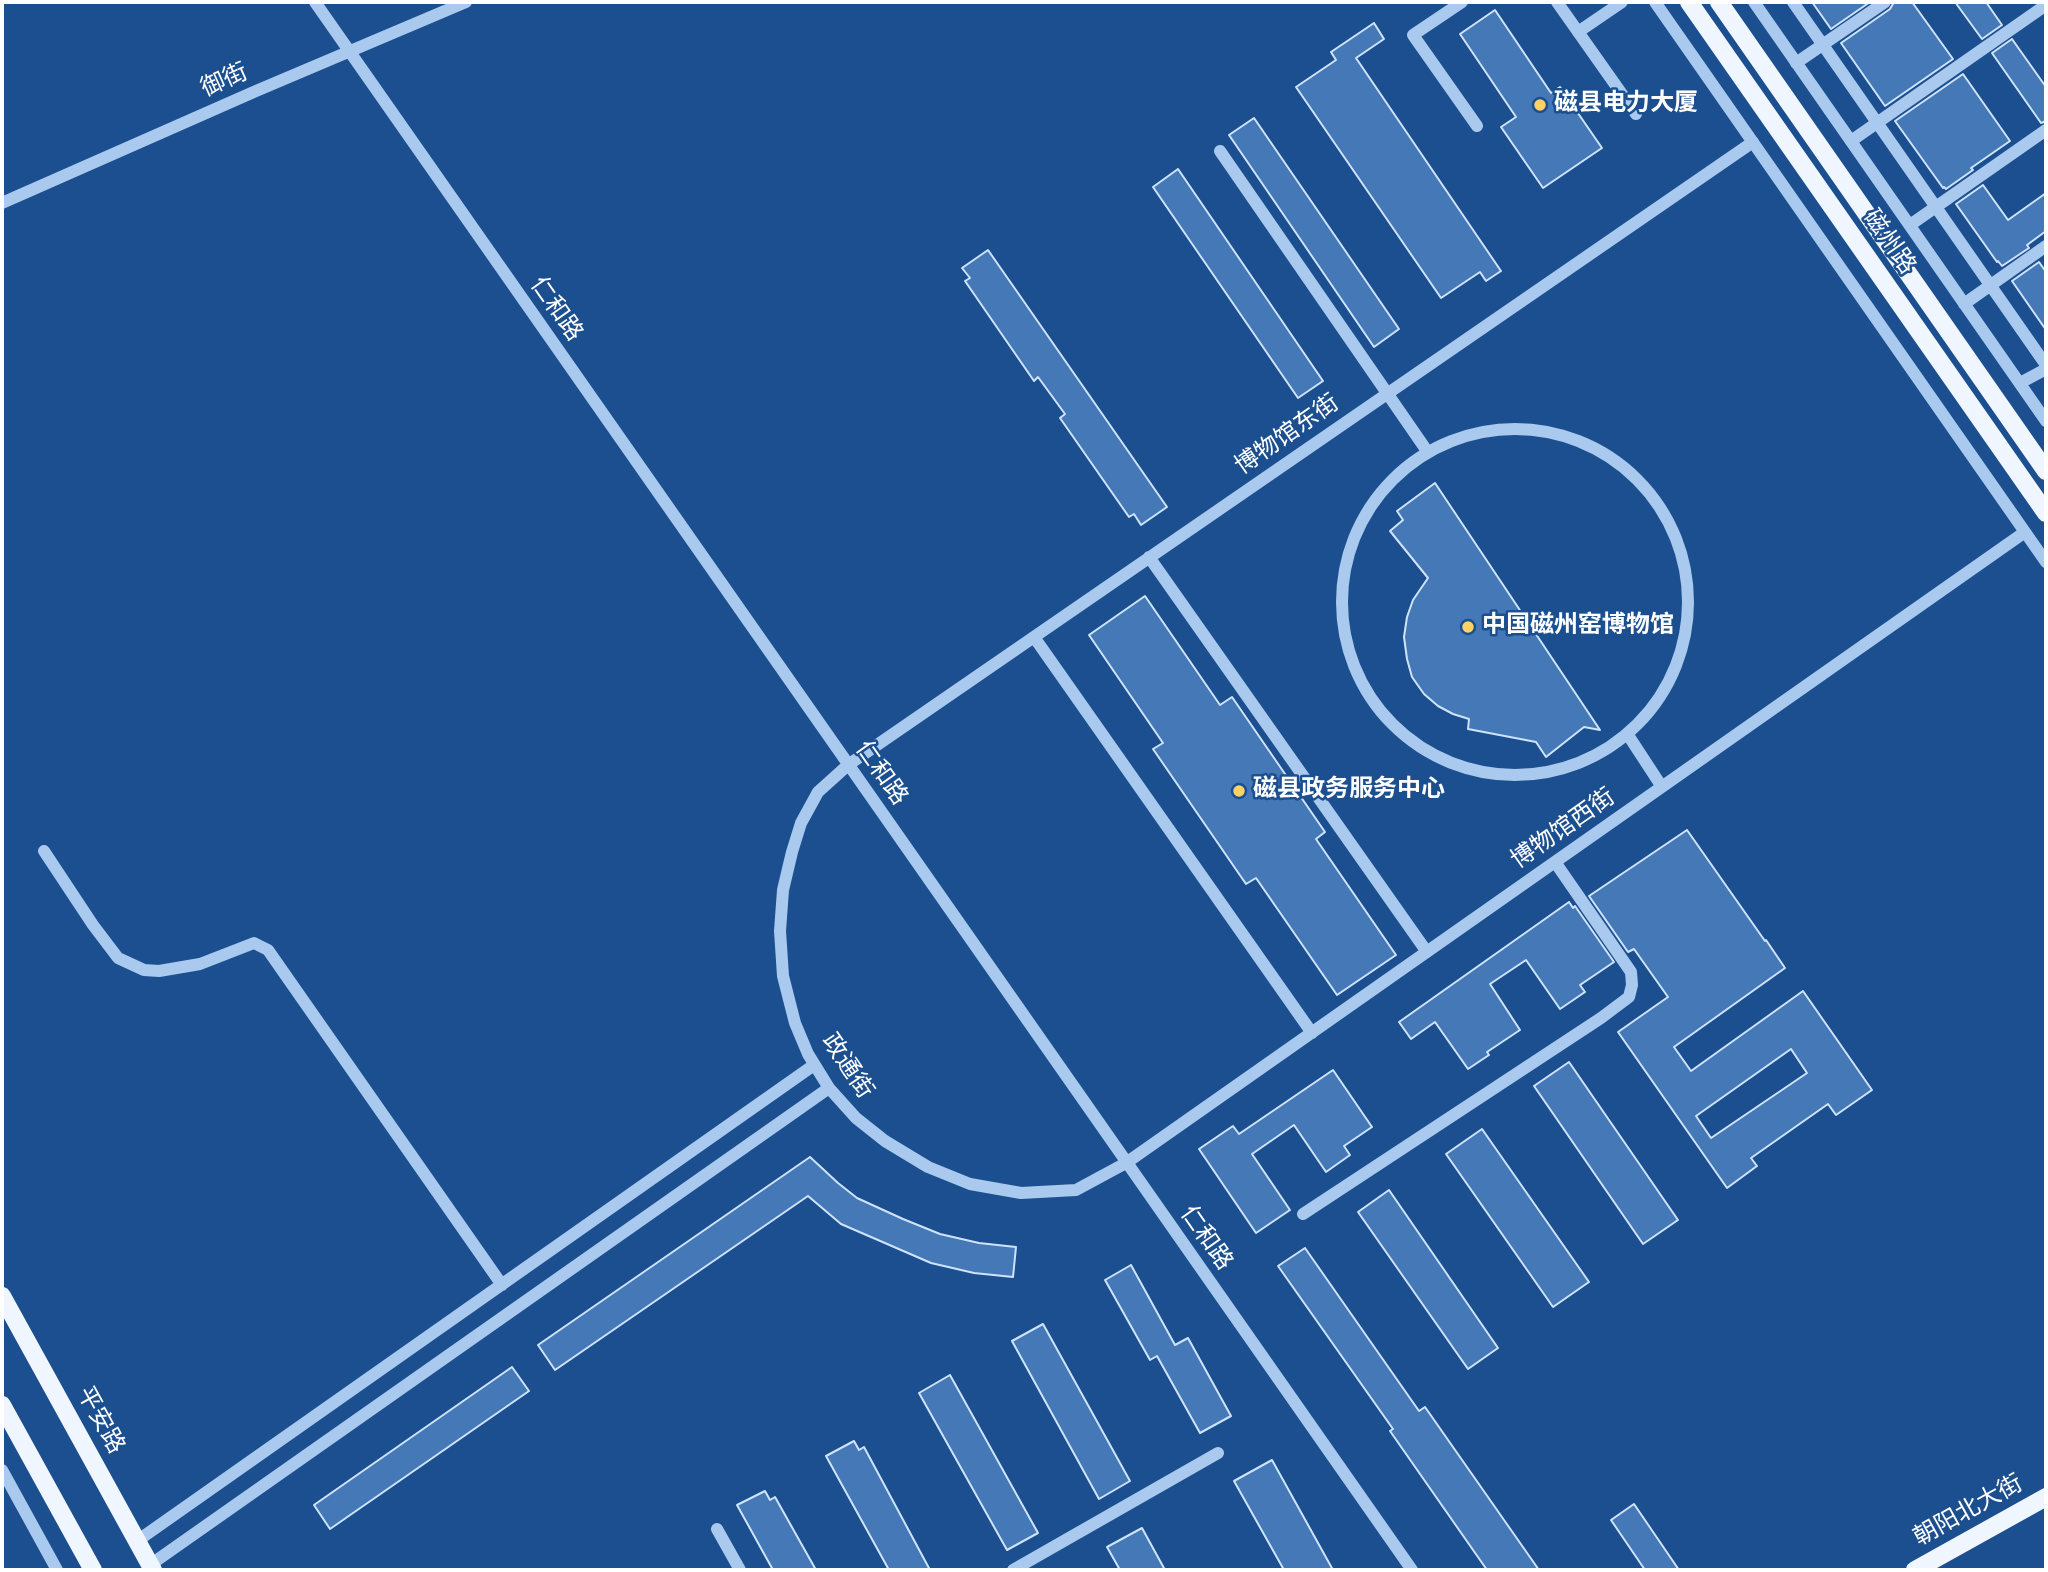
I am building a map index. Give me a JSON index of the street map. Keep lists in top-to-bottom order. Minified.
{"streets":{"main road":["磁州路","平安路","朝阳北大街"],"street":["御街","仁和路","博物馆东街","博物馆西街","政通街"]},"crossings":[["御街","仁和路"],["仁和路","博物馆东街"],["仁和路","博物馆西街"],["仁和路","政通街"],["博物馆东街","政通街"],["博物馆西街","政通街"]],"places":["磁县电力大厦","中国磁州窑博物馆","磁县政务服务中心"]}
